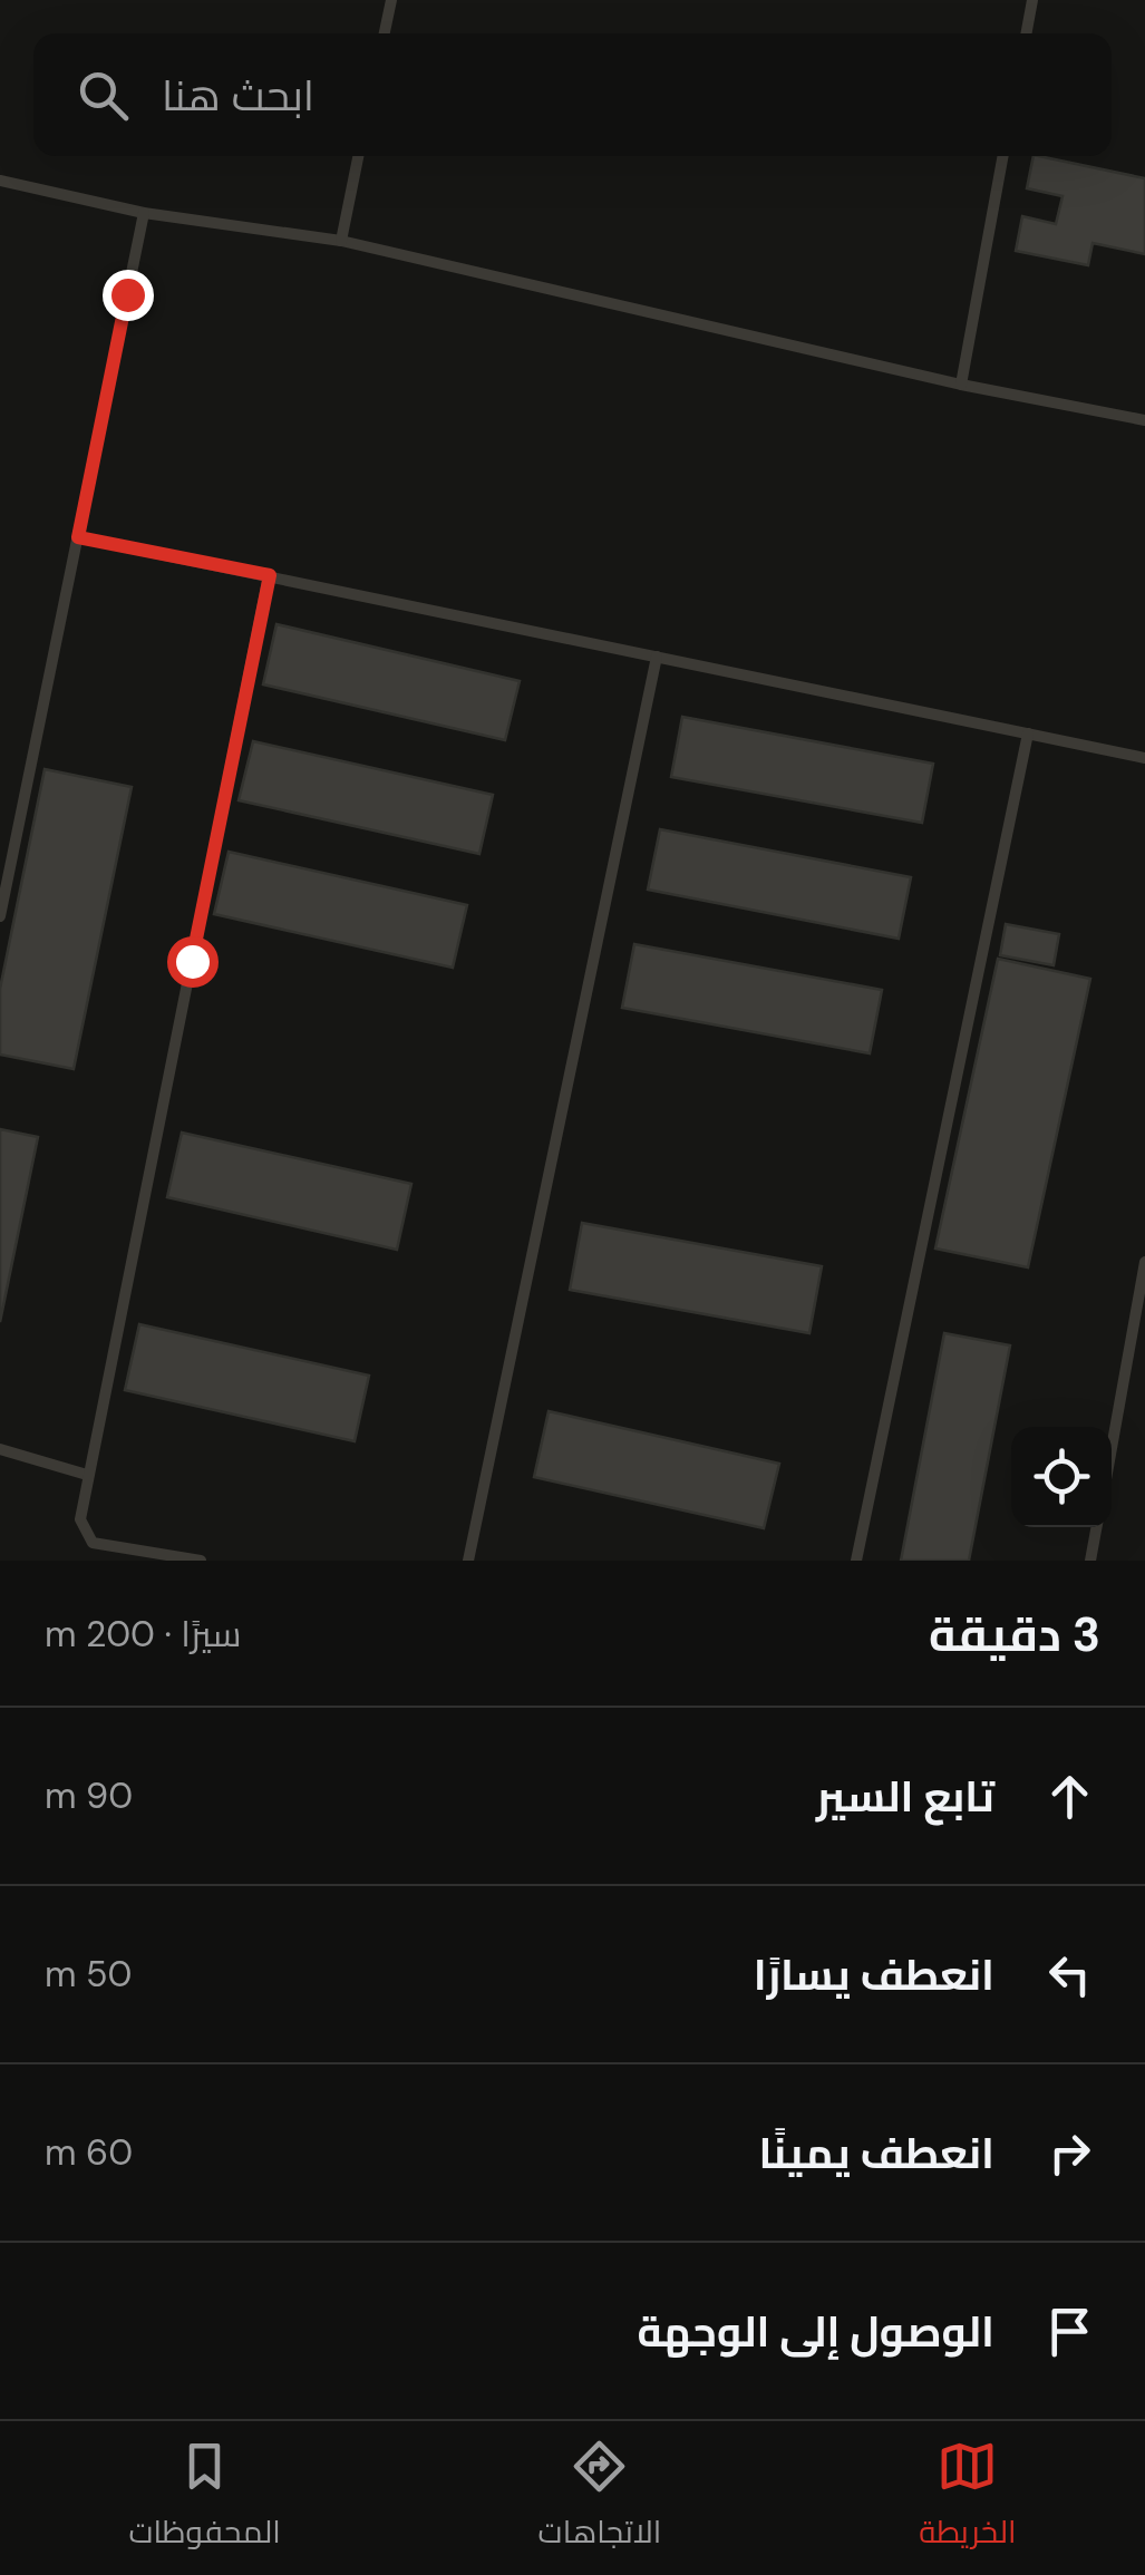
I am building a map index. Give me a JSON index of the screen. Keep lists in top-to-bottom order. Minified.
{"page":{"search":"ابحث هنا","heading":["3 دقيقة","سيرًا · 200 m"],"list":[["تابع السير","90 m"],["انعطف يسارًا","50 m"],["انعطف يمينًا","60 m"],"الوصول إلى الوجهة"],"nav":["الخريطة","الاتجاهات","المحفوظات"]}}
